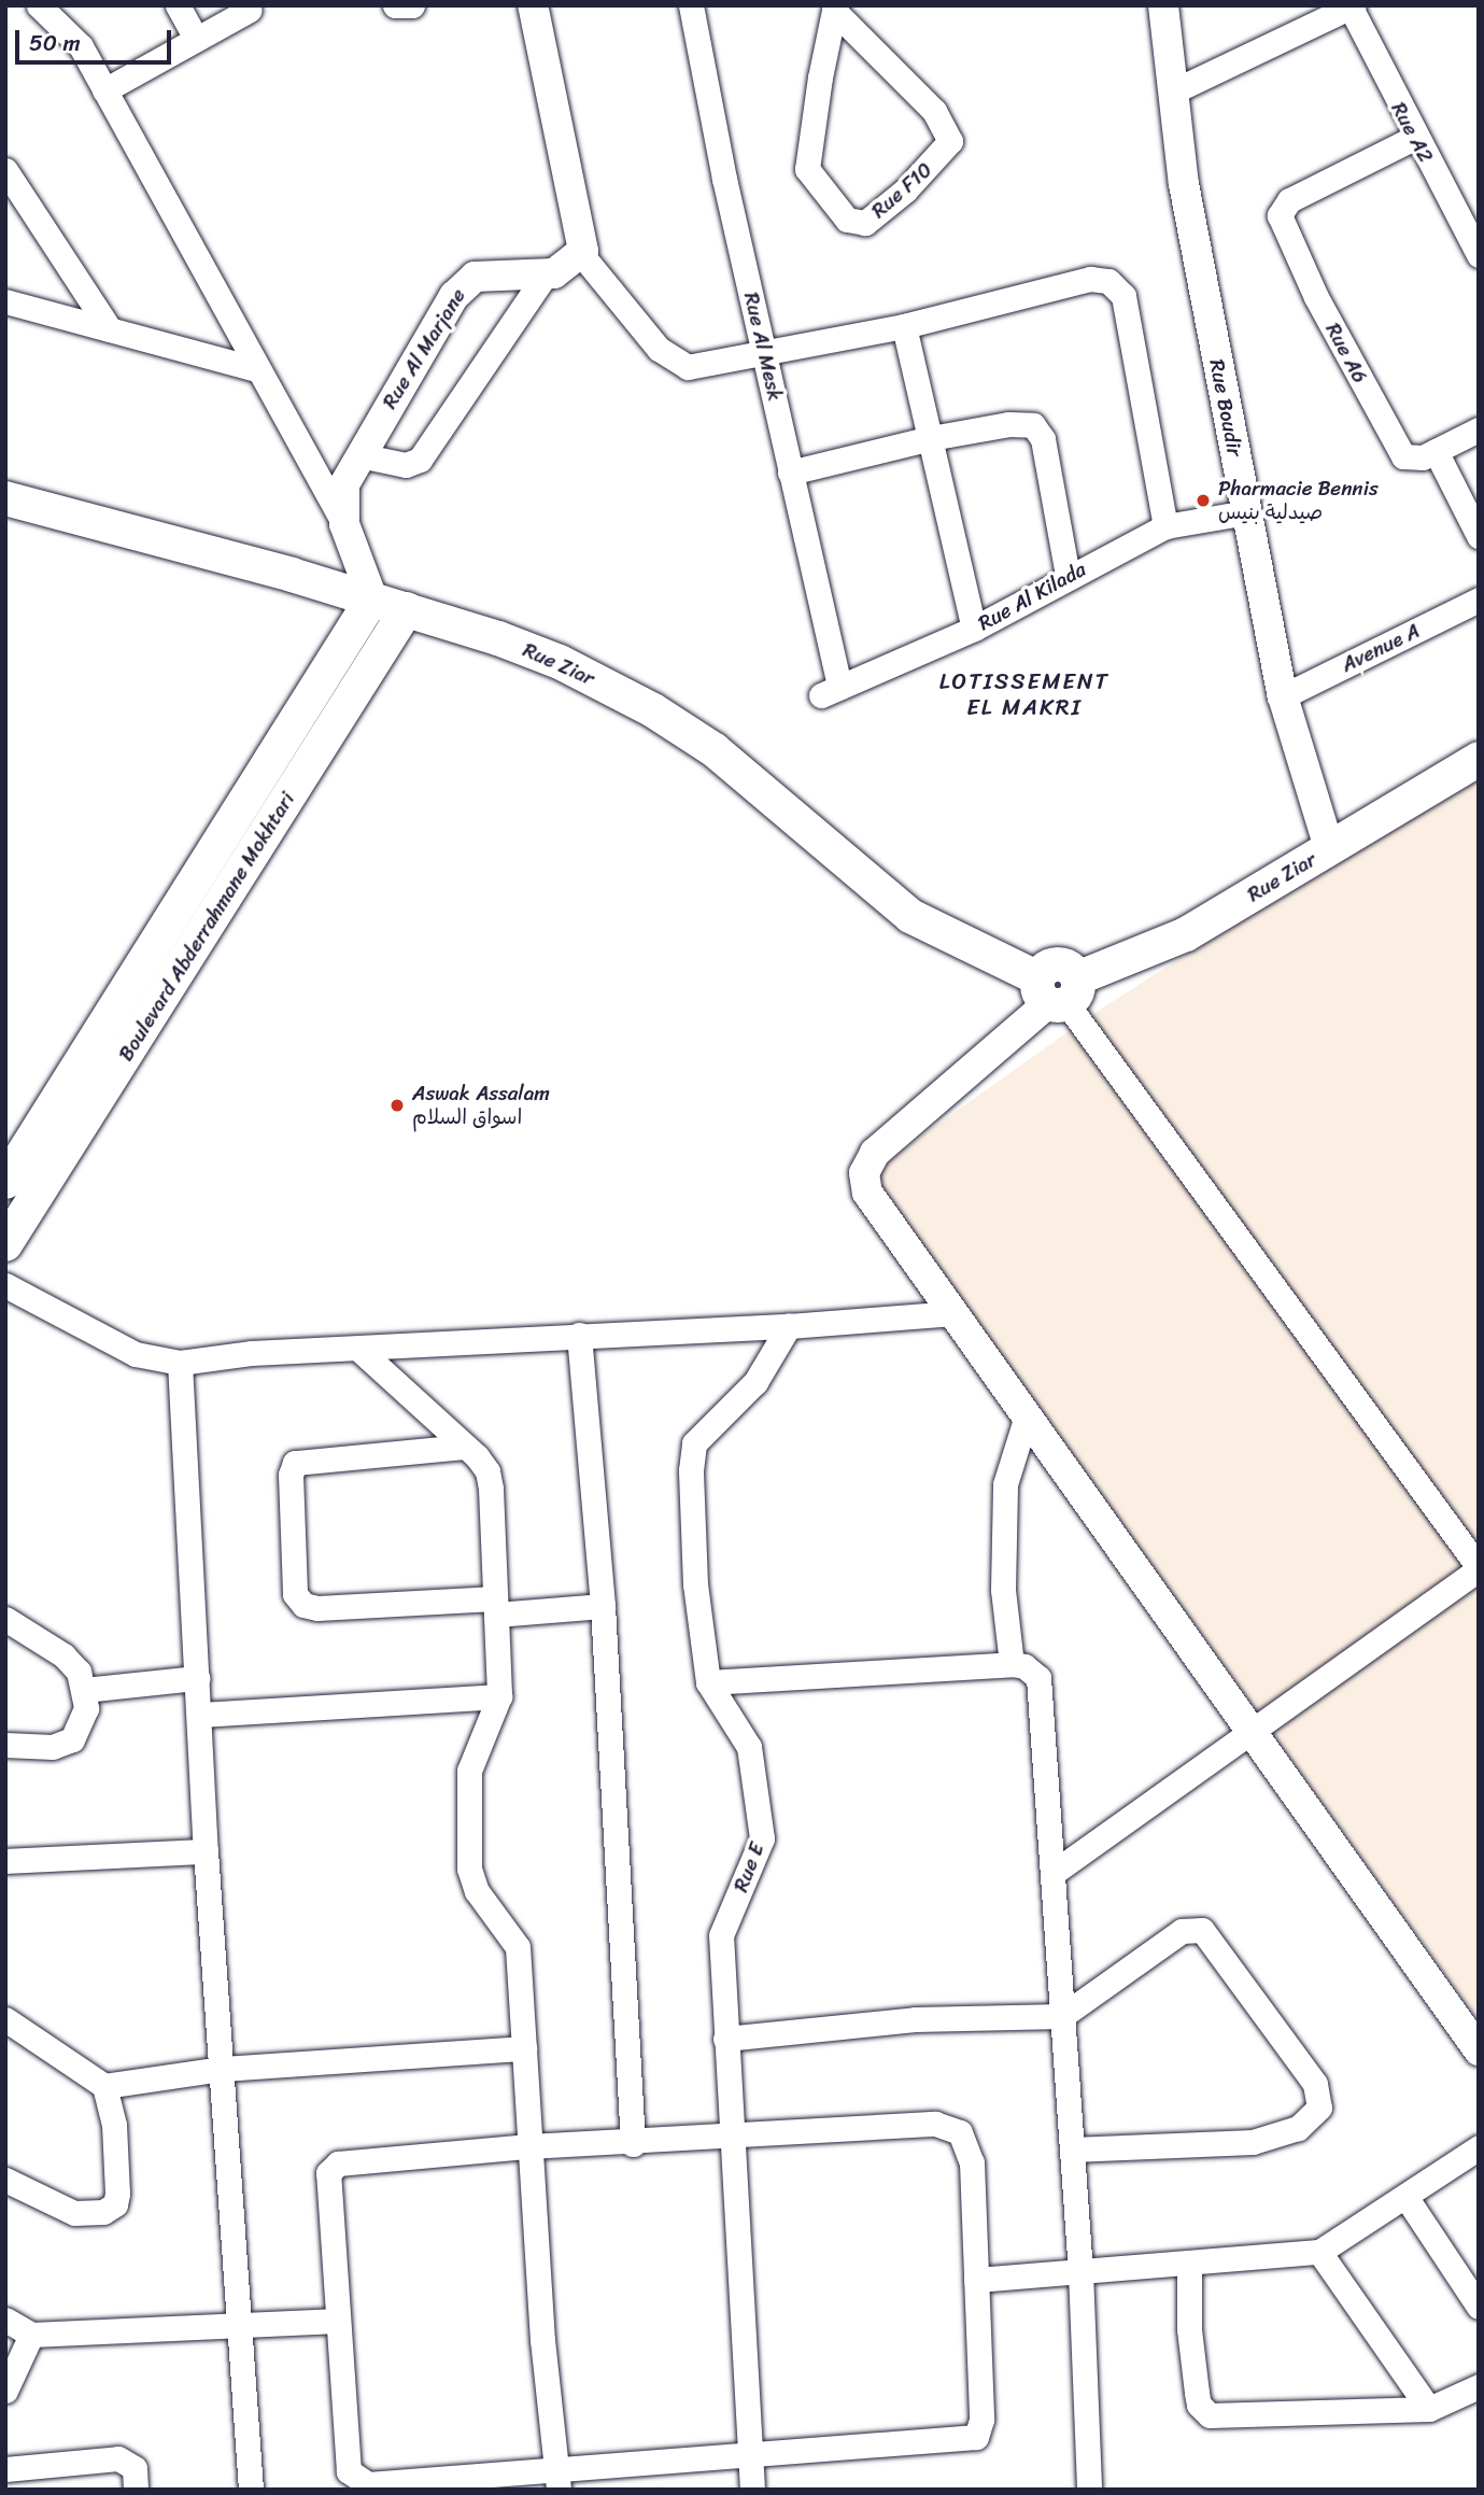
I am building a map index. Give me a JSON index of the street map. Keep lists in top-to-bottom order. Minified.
{"streets":{"main road":["Rue Ziar","Boulevard Abderrahmane Mokhtari"],"street":["Rue A2","Rue F10","Rue Al Mesk","Rue Al Marjane","Rue A6","Rue Boudir","Rue Al Kilada","Avenue A","Rue E"]},"crossings":[["Rue A2","Rue A6"],["Rue Al Mesk","Rue Al Kilada"],["Rue Al Marjane","Rue Ziar"],["Rue Al Marjane","Boulevard Abderrahmane Mokhtari"],["Rue Boudir","Rue Al Kilada"],["Rue Boudir","Avenue A"],["Rue Boudir","Rue Ziar"],["Rue Ziar","Boulevard Abderrahmane Mokhtari"]],"districts":["LOTISSEMENT EL MAKRI"],"places":["Pharmacie Bennis صيدلية بنيس","Aswak Assalam اسواق السلام"],"scale_bar":"50 m"}
